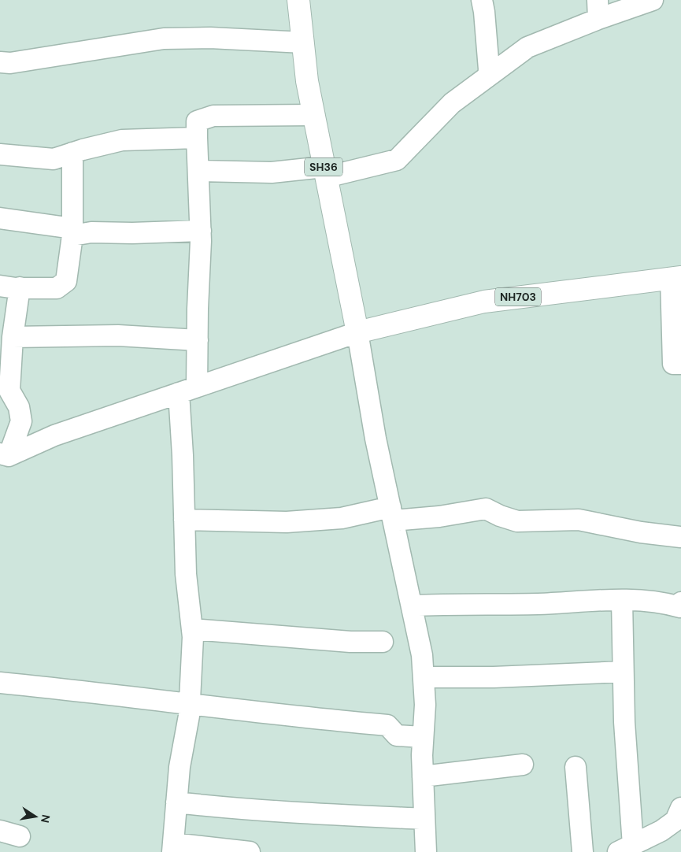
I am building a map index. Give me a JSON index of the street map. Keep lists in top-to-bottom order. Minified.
{"streets":{"highway":["SH36","NH703"]},"crossings":[["SH36","NH703"]],"north":"right"}
